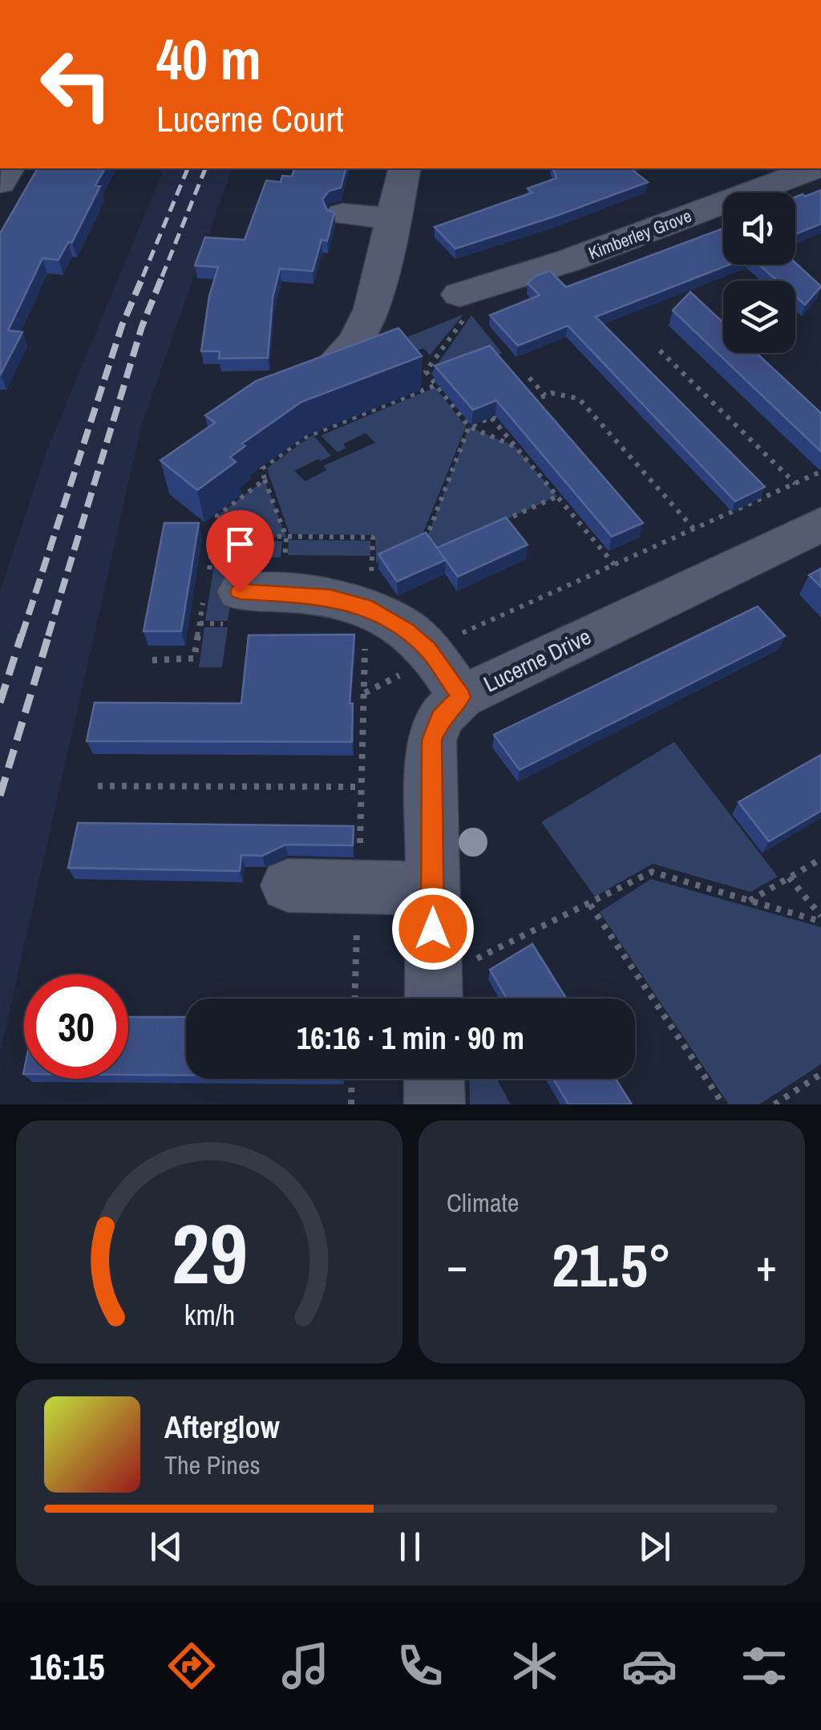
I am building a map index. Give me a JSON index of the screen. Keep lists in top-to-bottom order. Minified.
{"streets":{"street":["Kimberley Grove","Lucerne Drive"]},"page":{"turn":["40 m","Lucerne Court"],"limit":"30","trip":"16:16 · 1 min · 90 m","tile":"Climate","heat":["−","21.5°","+"],"song":["Afterglow","The Pines"],"tabs":"16:15","gauge":["29","km/h"]}}
